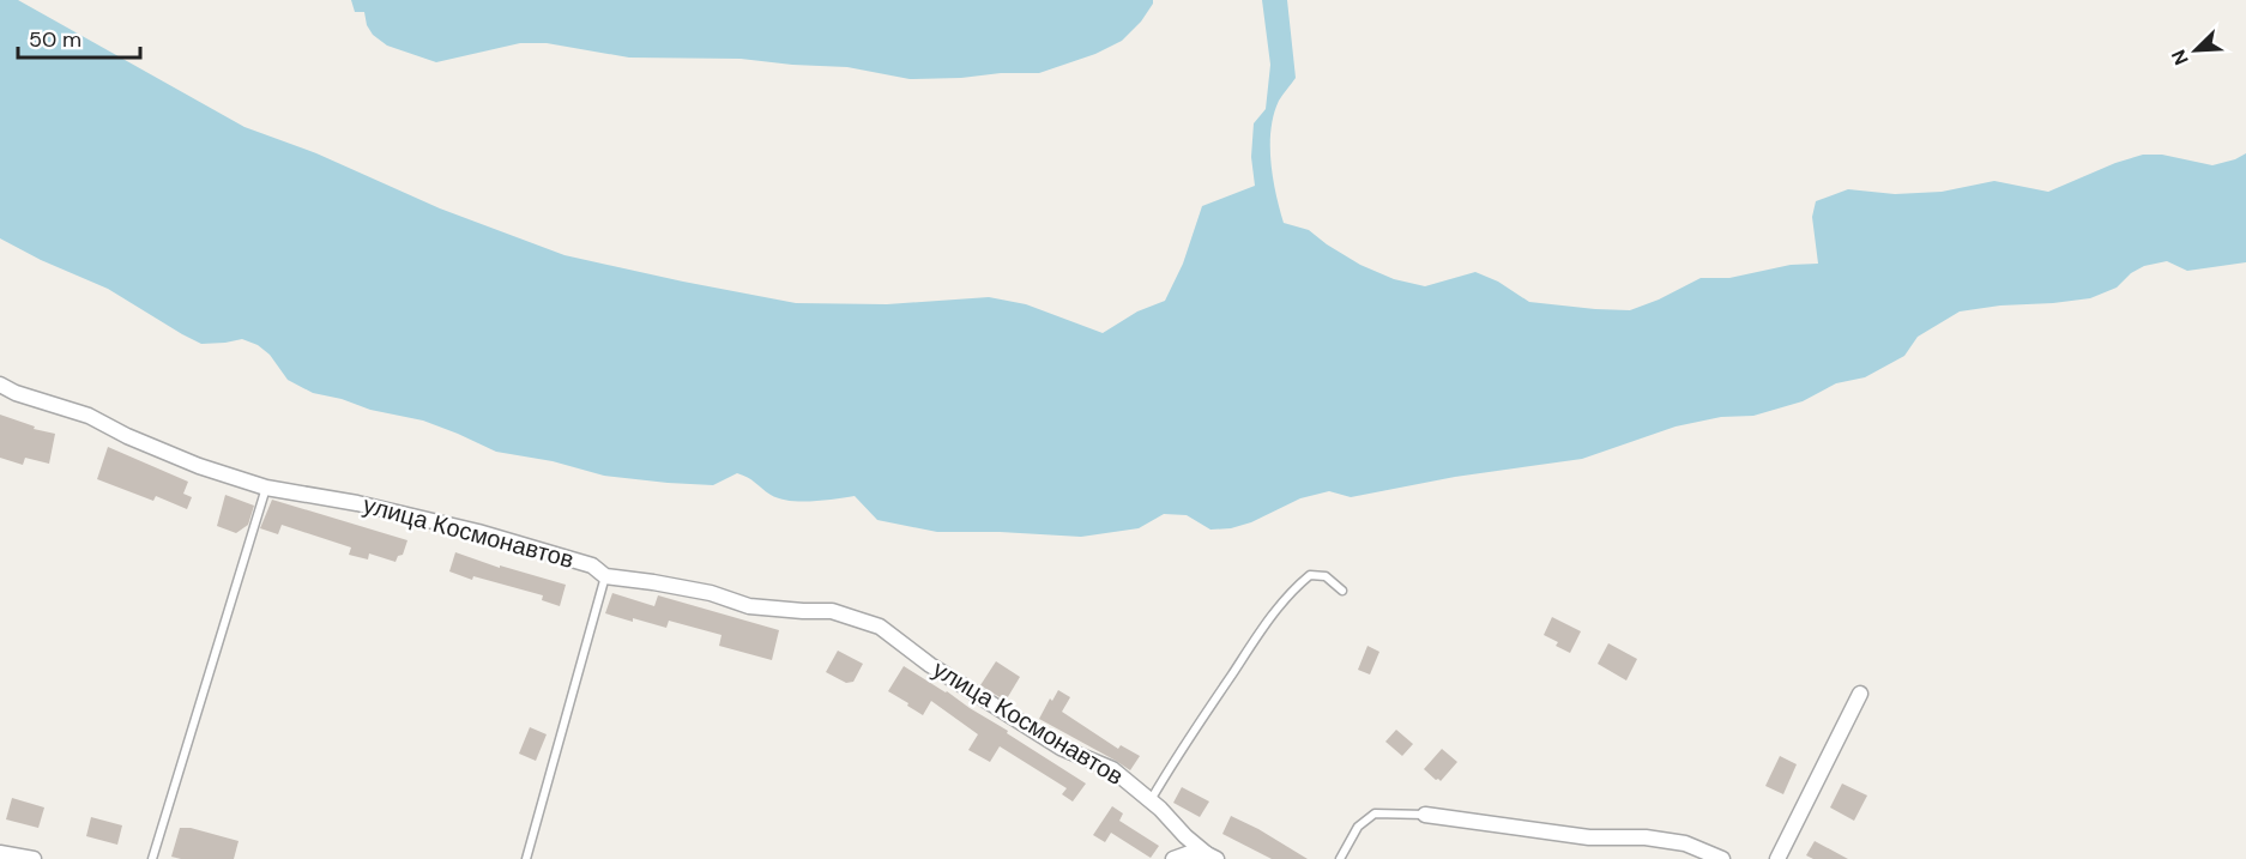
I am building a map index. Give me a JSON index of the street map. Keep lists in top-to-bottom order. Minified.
{"streets":{"street":["улица Космонавтов"]},"scale_bar":"50 m","north":"bottom left"}
